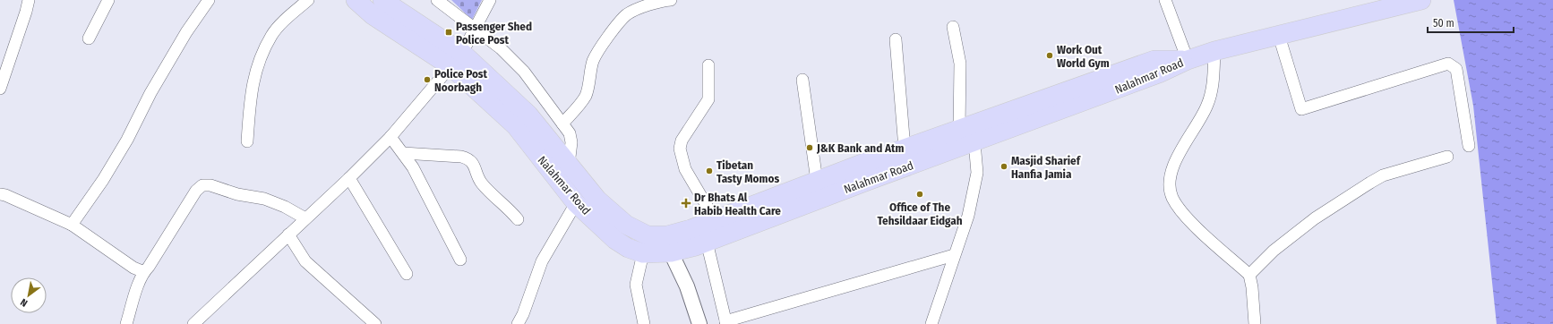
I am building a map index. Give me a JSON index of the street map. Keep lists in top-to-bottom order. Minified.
{"streets":{"main road":["Nalahmar Road"]},"places":{"transit":["Passenger Shed Police Post"],"other":["Work Out World Gym","Police Post Noorbagh","J&K Bank and Atm","Masjid Sharief Hanfia Jamia","Tibetan Tasty Momos","Office of The Tehsildaar Eidgah"],"health":["Dr Bhats Al Habib Health Care"]},"scale_bar":"50 m","north":"bottom left"}
